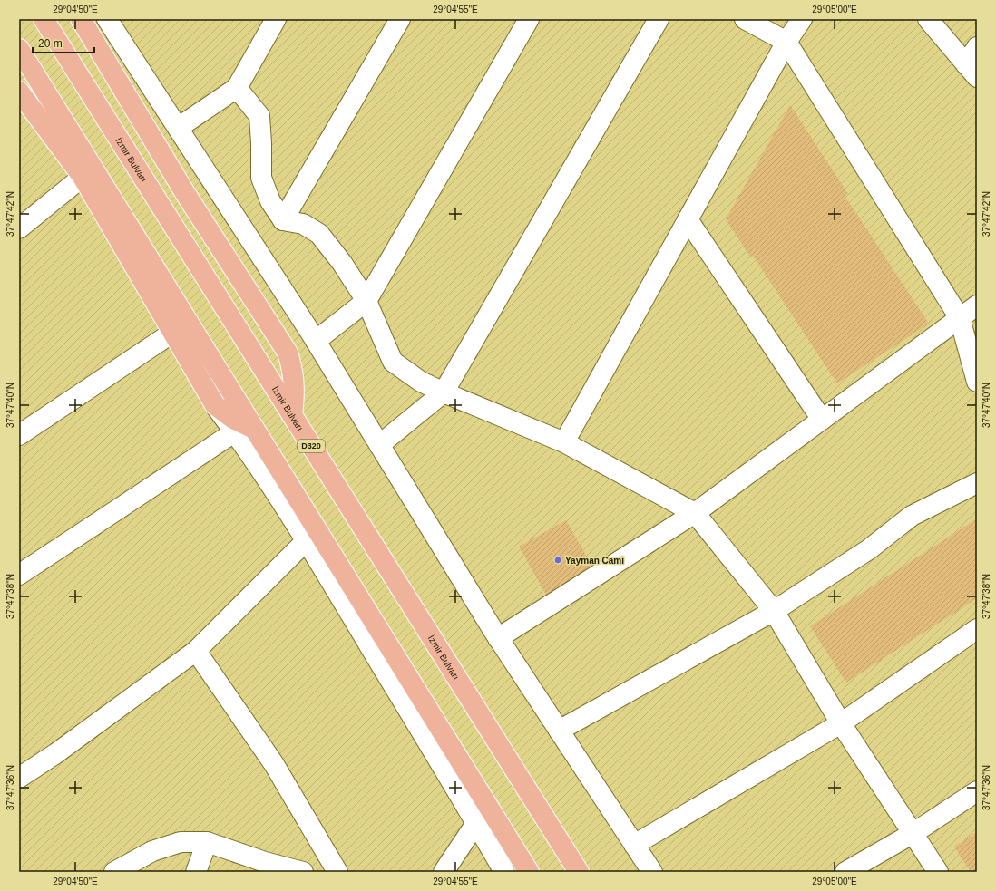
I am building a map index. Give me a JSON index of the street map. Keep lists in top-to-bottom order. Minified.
{"streets":{"main road":["İzmir Bulvarı","D320"]},"places":["Yayman Cami"],"scale_bar":"20 m","coordinates":["29°04'50\"E","29°04'55\"E","29°05'00\"E","37°47'42\"N","37°47'40\"N","37°47'38\"N","37°47'36\"N"]}
